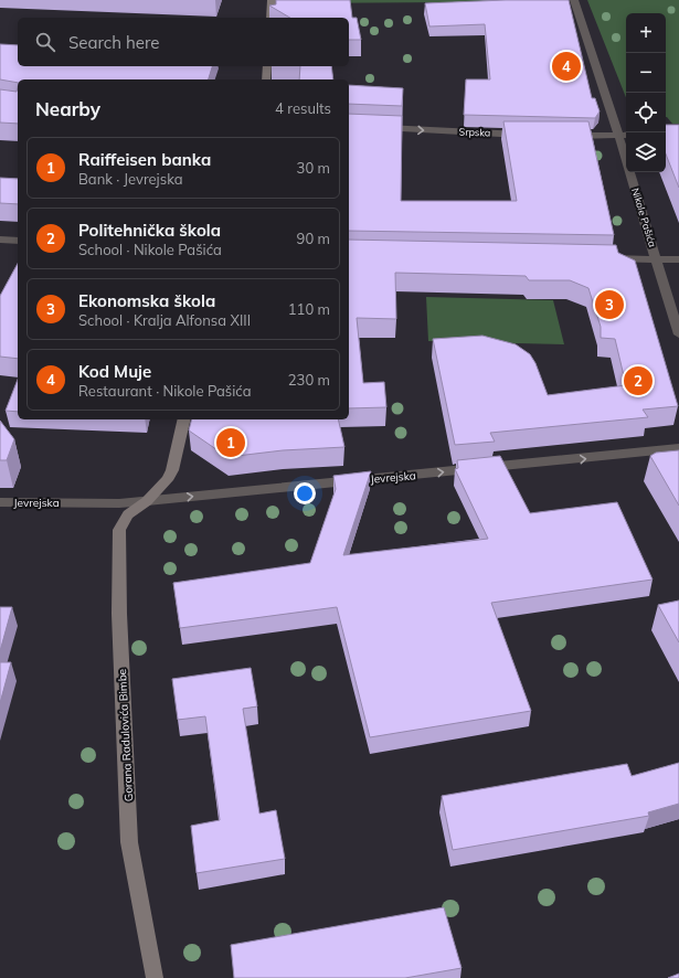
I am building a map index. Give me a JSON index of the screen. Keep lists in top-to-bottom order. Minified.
{"streets":{"street":["Srpska","Nikole Pašića","Jevrejska","Gorana Radulovića Bimbe"]},"crossings":[["Jevrejska","Gorana Radulovića Bimbe"]],"one_way":["Srpska","Jevrejska"],"page":{"map_buttons":["+","−"],"search":"Search here","pins":["4","3","2","1"],"heading":["Nearby","4 results"],"list":[{"mark":"1","name":"Raiffeisen banka","note":"Bank · Jevrejska","value":"30 m"},{"mark":"2","name":"Politehnička škola","note":"School · Nikole Pašića","value":"90 m"},{"mark":"3","name":"Ekonomska škola","note":"School · Kralja Alfonsa XIII","value":"110 m"},{"mark":"4","name":"Kod Muje","note":"Restaurant · Nikole Pašića","value":"230 m"}]}}
